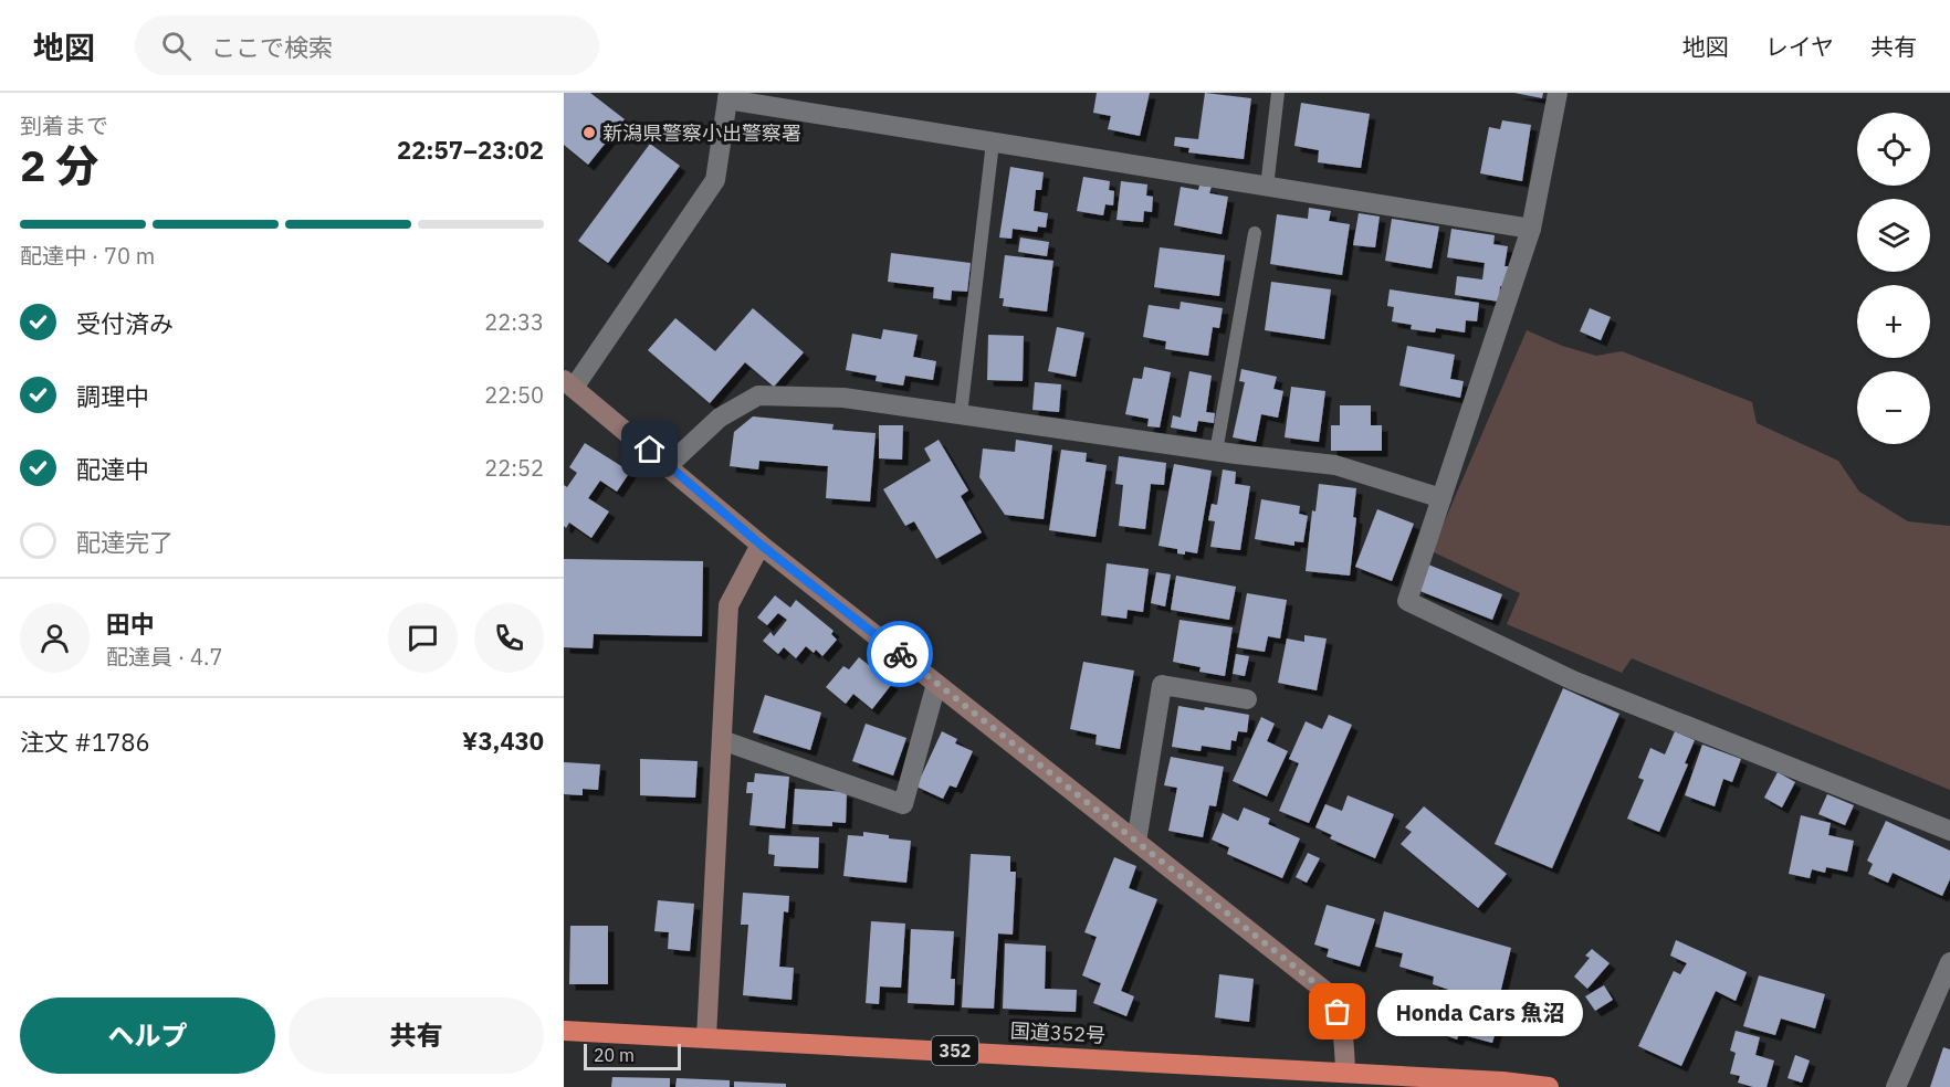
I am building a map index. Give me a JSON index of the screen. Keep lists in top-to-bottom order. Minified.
{"streets":{"highway":["国道352号","352"]},"places":["新潟県警察小出警察署","Honda Cars 魚沼"],"scale_bar":"20 m","page":{"header":"地図","search":"ここで検索","nav":["地図","レイヤ","共有"],"heading":["2 分","到着まで","22:57–23:02"],"panel":["田中","配達員 · 4.7","注文 #1786","¥3,430"],"map_buttons":["+","−"],"bar":"配達中 · 70 m","list":[["受付済み","22:33"],["調理中","22:50"],["配達中","22:52"],"配達完了"],"buttons":["ヘルプ","共有"],"bubble":"Honda Cars 魚沼","scale":"20 m"}}
